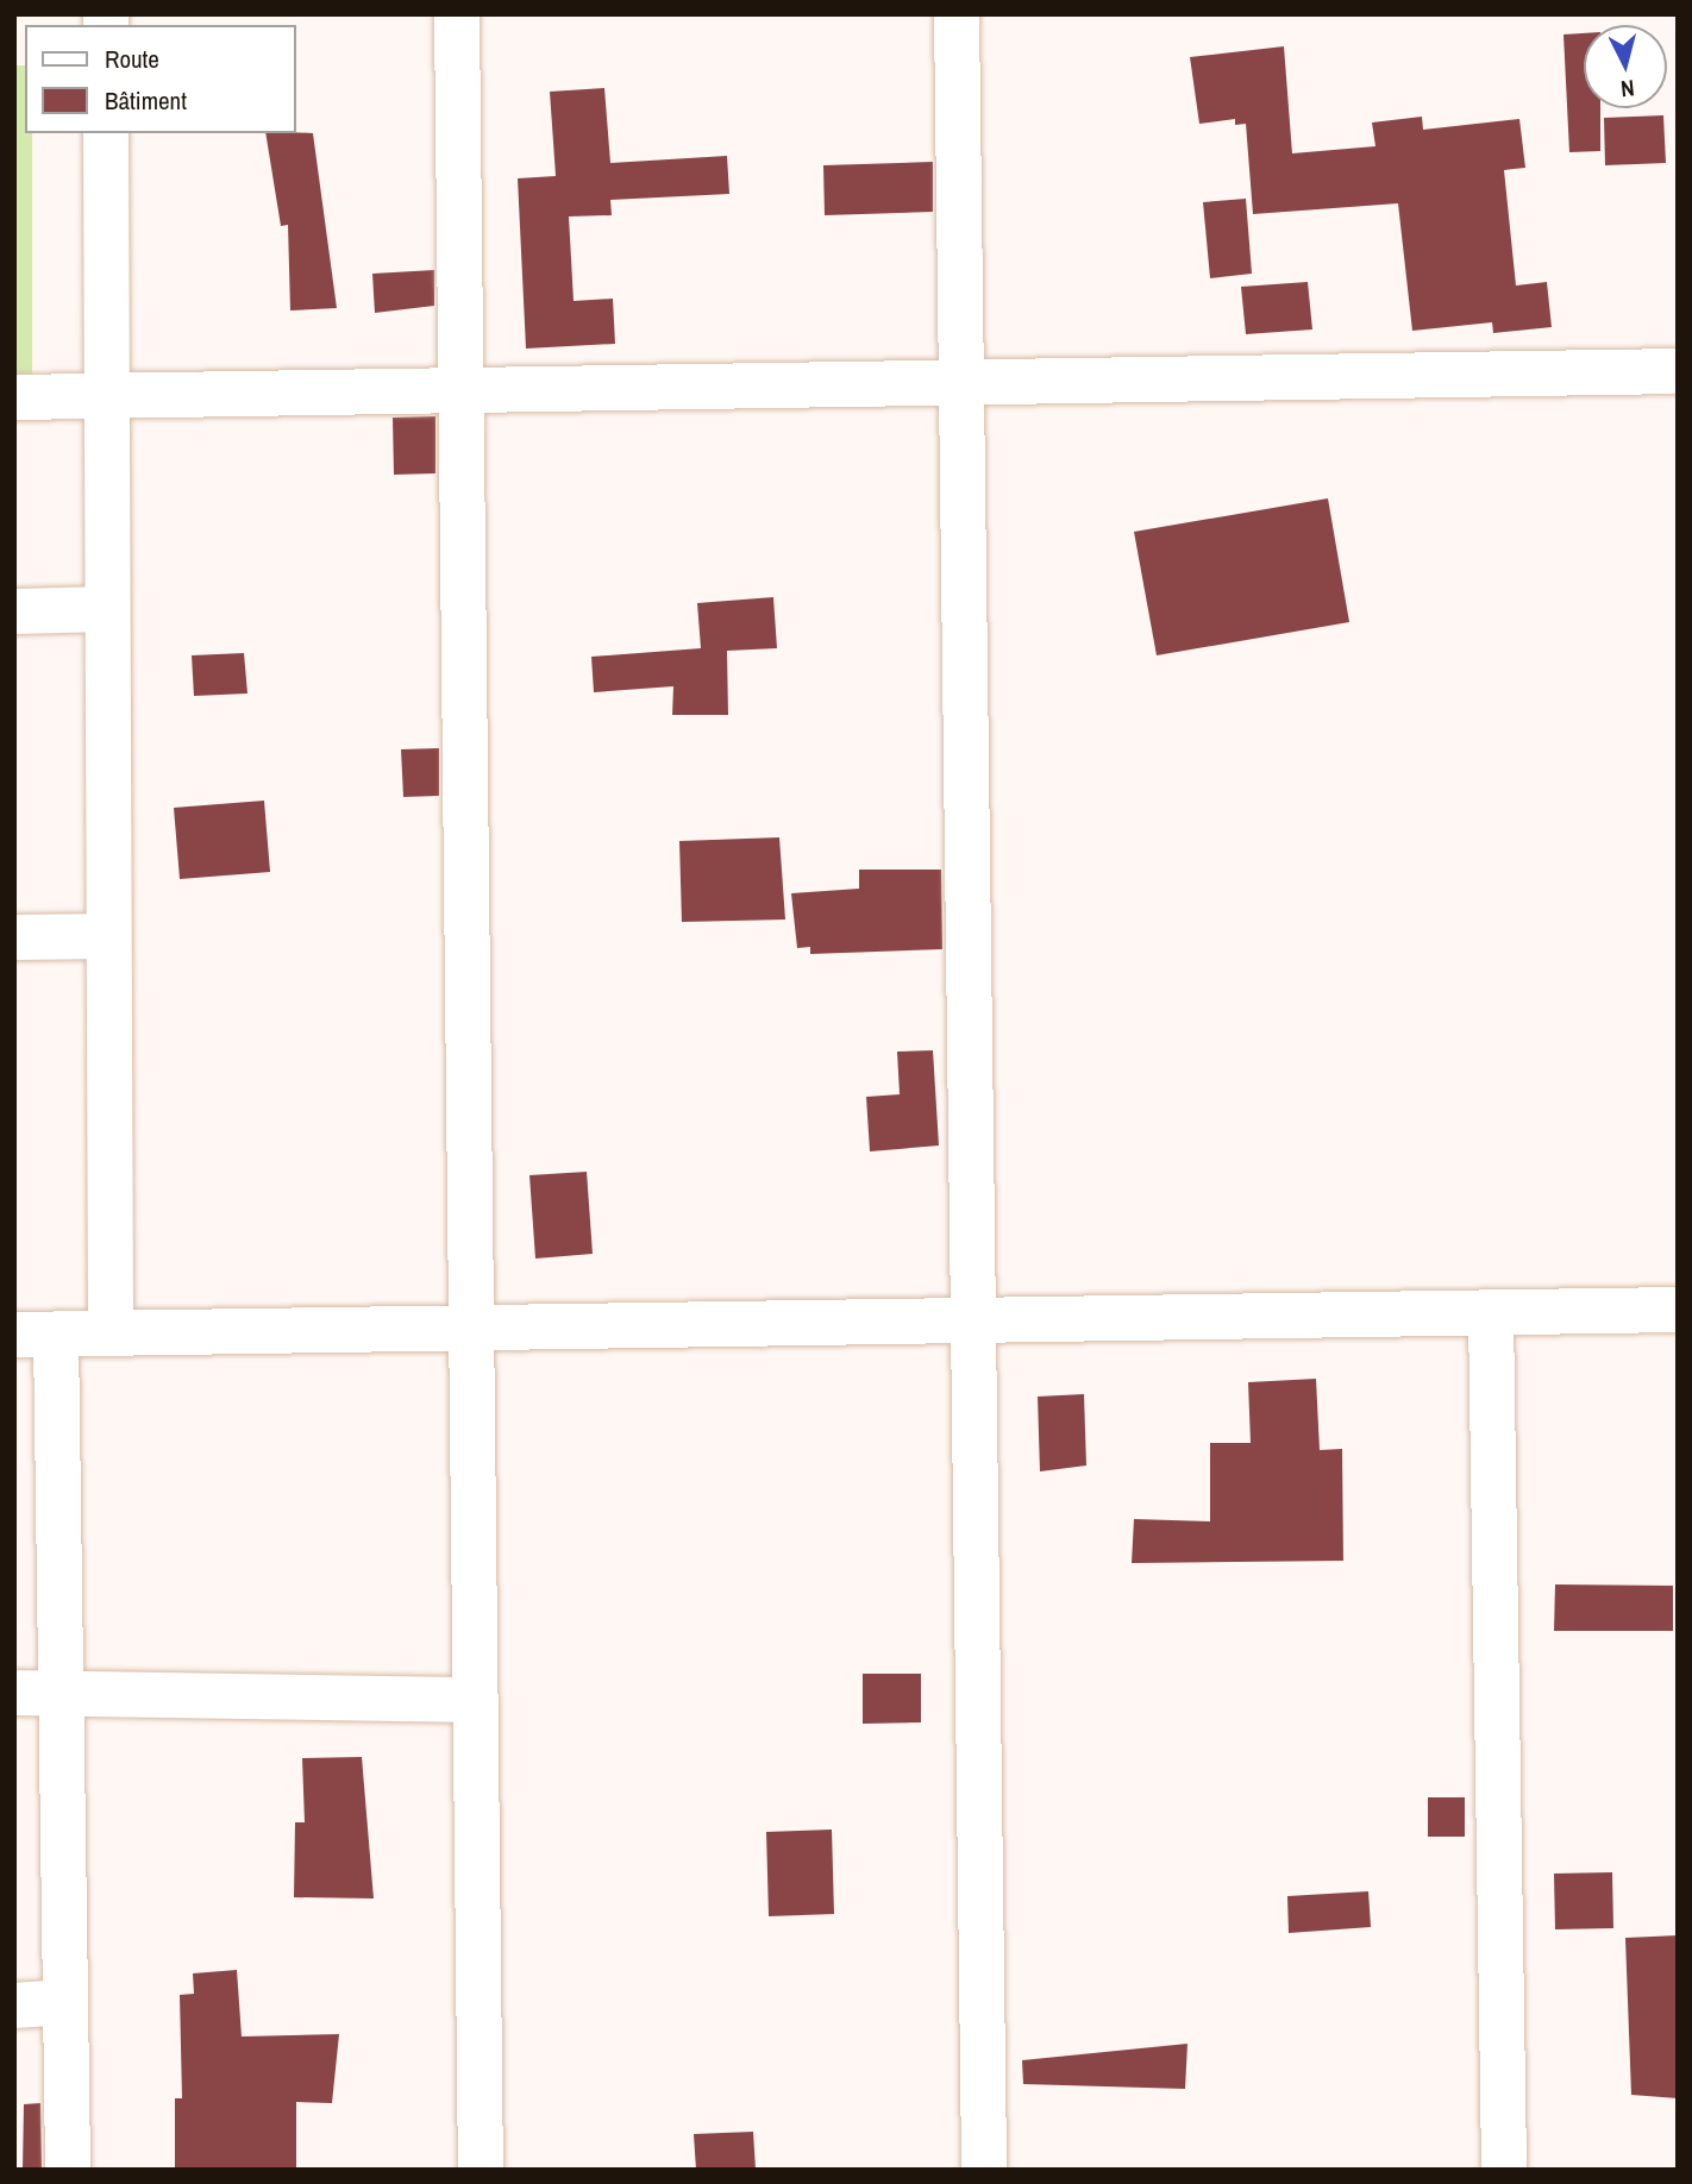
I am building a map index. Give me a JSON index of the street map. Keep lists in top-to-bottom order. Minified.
{"legend":["Route","Bâtiment"],"north":"bottom"}
